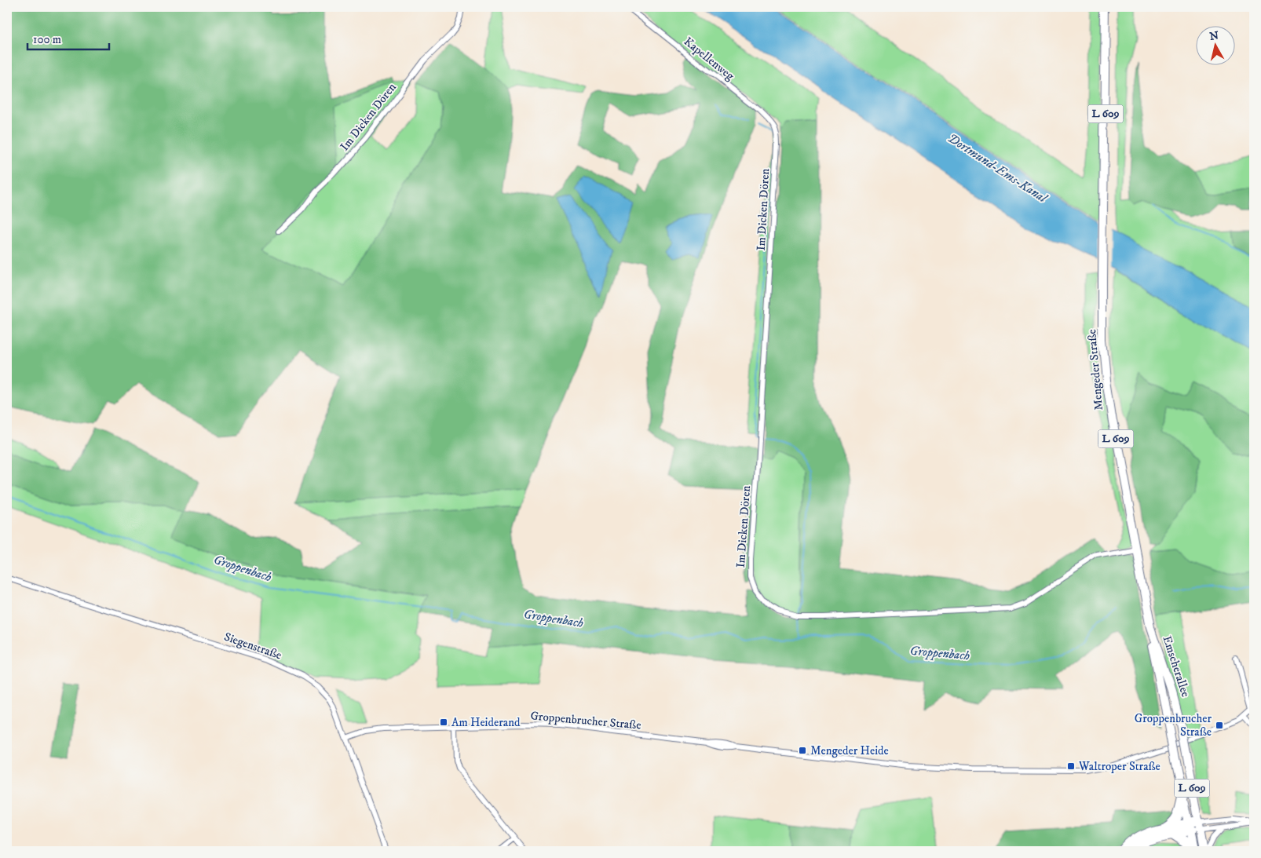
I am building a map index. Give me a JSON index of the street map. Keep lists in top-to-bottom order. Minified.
{"streets":{"main road":["L 609","Mengeder Straße","Emscherallee"],"street":["Kapellenweg","Im Dicken Dören","Siegenstraße","Groppenbrucher Straße"]},"crossings":[["Kapellenweg","Im Dicken Dören"],["Im Dicken Dören","Mengeder Straße"],["Mengeder Straße","Emscherallee"],["Siegenstraße","Groppenbrucher Straße"]],"water":["Dortmund-Ems-Kanal","Groppenbach"],"places":{"transit":["Am Heiderand","Groppenbrucher Straße","Mengeder Heide","Waltroper Straße"]},"scale_bar":"100 m","north":"top"}
